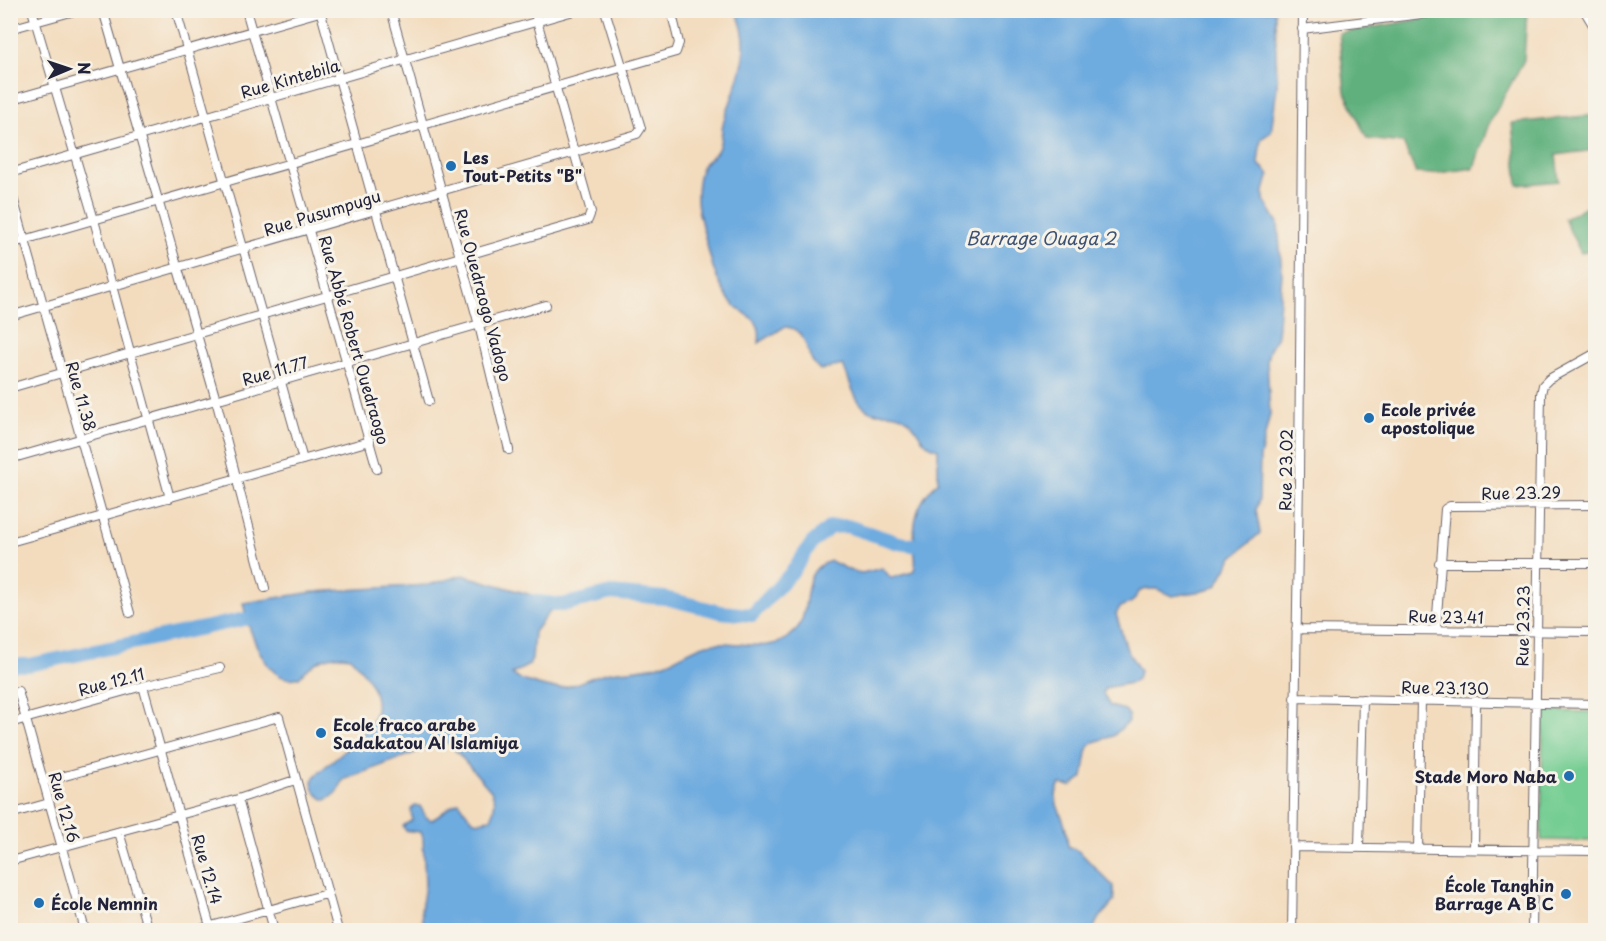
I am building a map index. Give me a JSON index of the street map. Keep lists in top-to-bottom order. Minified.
{"streets":{"street":["Rue Kintebila","Rue Pusumpugu","Rue Ouedraogo Vadogo","Rue Abbé Robert Ouedraogo","Rue 11.77","Rue 11.38","Rue 23.02","Rue 23.29","Rue 23.41","Rue 23.23","Rue 12.11","Rue 23.130","Rue 12.16","Rue 12.14"]},"crossings":[["Rue Kintebila","Rue Ouedraogo Vadogo"],["Rue Kintebila","Rue Abbé Robert Ouedraogo"],["Rue Pusumpugu","Rue Ouedraogo Vadogo"],["Rue Pusumpugu","Rue Abbé Robert Ouedraogo"],["Rue Pusumpugu","Rue 11.38"],["Rue Ouedraogo Vadogo","Rue 11.77"],["Rue Abbé Robert Ouedraogo","Rue 11.77"],["Rue 11.77","Rue 11.38"],["Rue 23.02","Rue 23.41"],["Rue 23.02","Rue 23.130"],["Rue 23.29","Rue 23.23"],["Rue 23.41","Rue 23.23"],["Rue 23.23","Rue 23.130"],["Rue 12.11","Rue 12.16"],["Rue 12.11","Rue 12.14"]],"water":["Barrage Ouaga 2"],"places":["Les Tout-Petits \"B\"","Ecole privée apostolique","Ecole fraco arabe Sadakatou Al Islamiya","Stade Moro Naba","École Tanghin Barrage A B C","École Nemnin"],"north":"right"}
